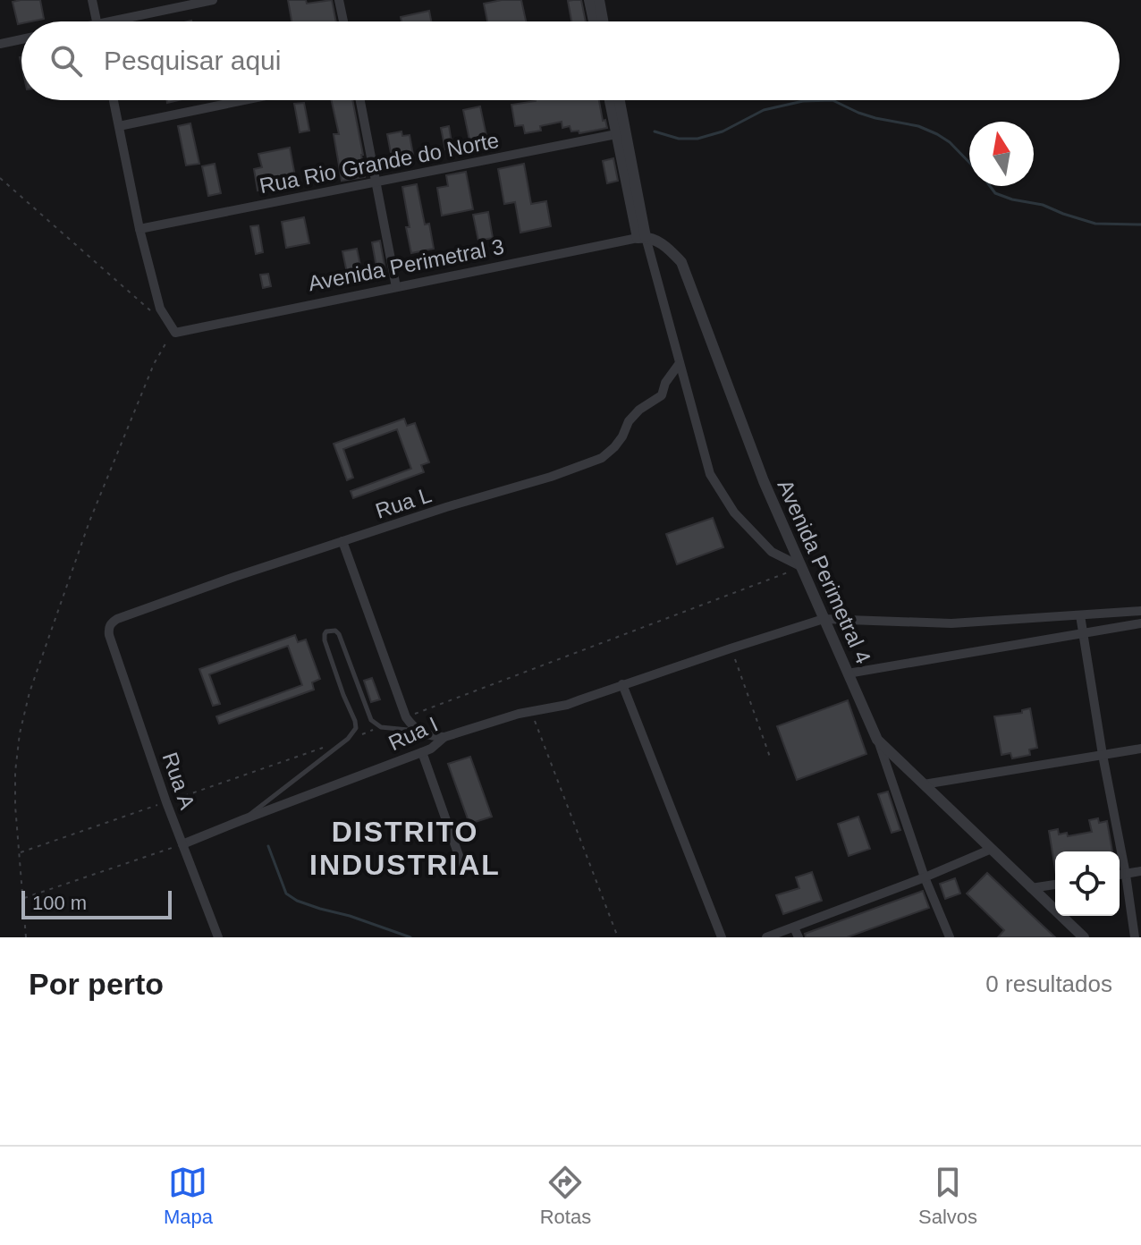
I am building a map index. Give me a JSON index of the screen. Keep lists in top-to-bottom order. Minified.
{"streets":{"street":["Rua Rio Grande do Norte","Avenida Perimetral 3","Rua L","Avenida Perimetral 4","Rua I","Rua A"]},"crossings":[["Avenida Perimetral 3","Avenida Perimetral 4"],["Rua L","Rua A"],["Avenida Perimetral 4","Rua I"],["Rua I","Rua A"]],"districts":["DISTRITO INDUSTRIAL"],"scale_bar":"100 m","north":"top","page":{"search":"Pesquisar aqui","scale":"100 m","heading":["Por perto","0 resultados"],"nav":["Mapa","Rotas","Salvos"]}}
